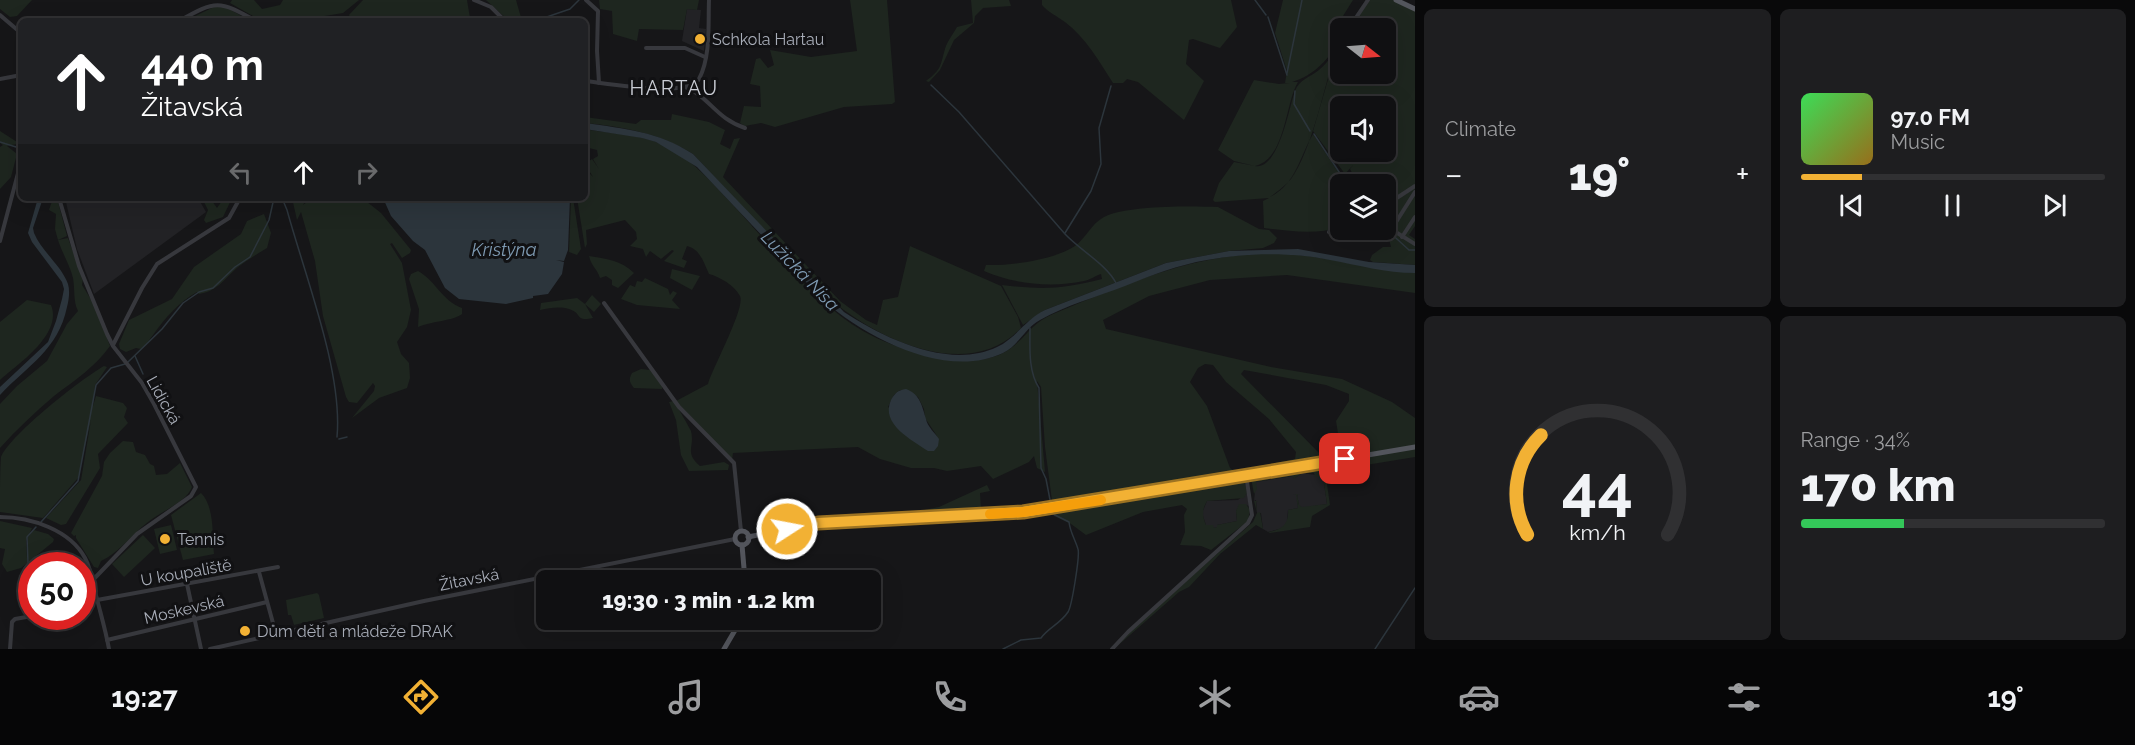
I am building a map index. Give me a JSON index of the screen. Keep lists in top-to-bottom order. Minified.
{"streets":{"street":["Lidická","U koupaliště","Žitavská","Moskevská"]},"districts":["HARTAU"],"water":["Kristýna","Lužická Nisa"],"places":["Schkola Hartau","Tennis","Dům dětí a mládeže DRAK"],"north":"right","page":{"tile":["Climate",["Range · 34%","170 km"]],"turn":["440 m","Žitavská"],"song":["97.0 FM","Music"],"heat":["−","19°","+"],"limit":"50","trip":"19:30 · 3 min · 1.2 km","tabs":["19:27","19°"],"gauge":["44","km/h"]}}
